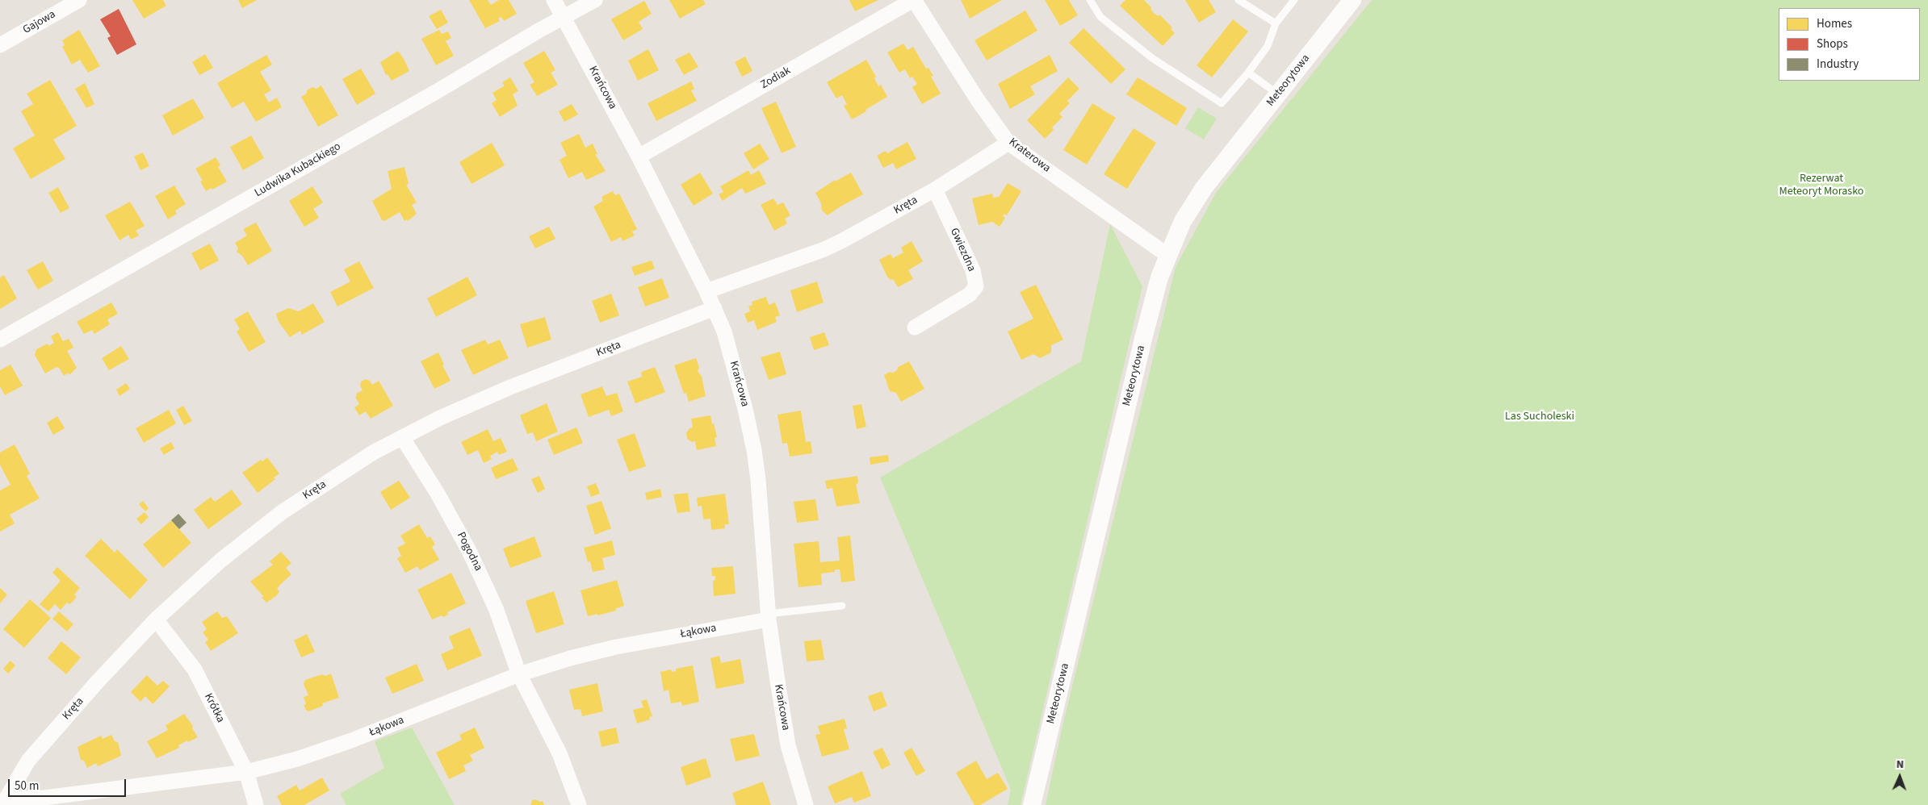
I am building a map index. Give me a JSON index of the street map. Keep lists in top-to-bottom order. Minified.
{"streets":{"street":["Gajowa","Zodiak","Meteorytowa","Krańcowa","Kraterowa","Ludwika Kubackiego","Kręta","Gwiezdna","Pogodna","Łąkowa","Krótka"]},"crossings":[["Zodiak","Krańcowa"],["Zodiak","Kraterowa"],["Meteorytowa","Kraterowa"],["Krańcowa","Ludwika Kubackiego"],["Krańcowa","Kręta"],["Krańcowa","Łąkowa"],["Kraterowa","Kręta"],["Kręta","Gwiezdna"],["Kręta","Pogodna"],["Kręta","Łąkowa"],["Kręta","Krótka"],["Pogodna","Łąkowa"],["Łąkowa","Krótka"]],"parks":["Rezerwat Meteoryt Morasko","Las Sucholeski"],"legend":["Homes","Shops","Industry"],"scale_bar":"50 m","north":"top"}
